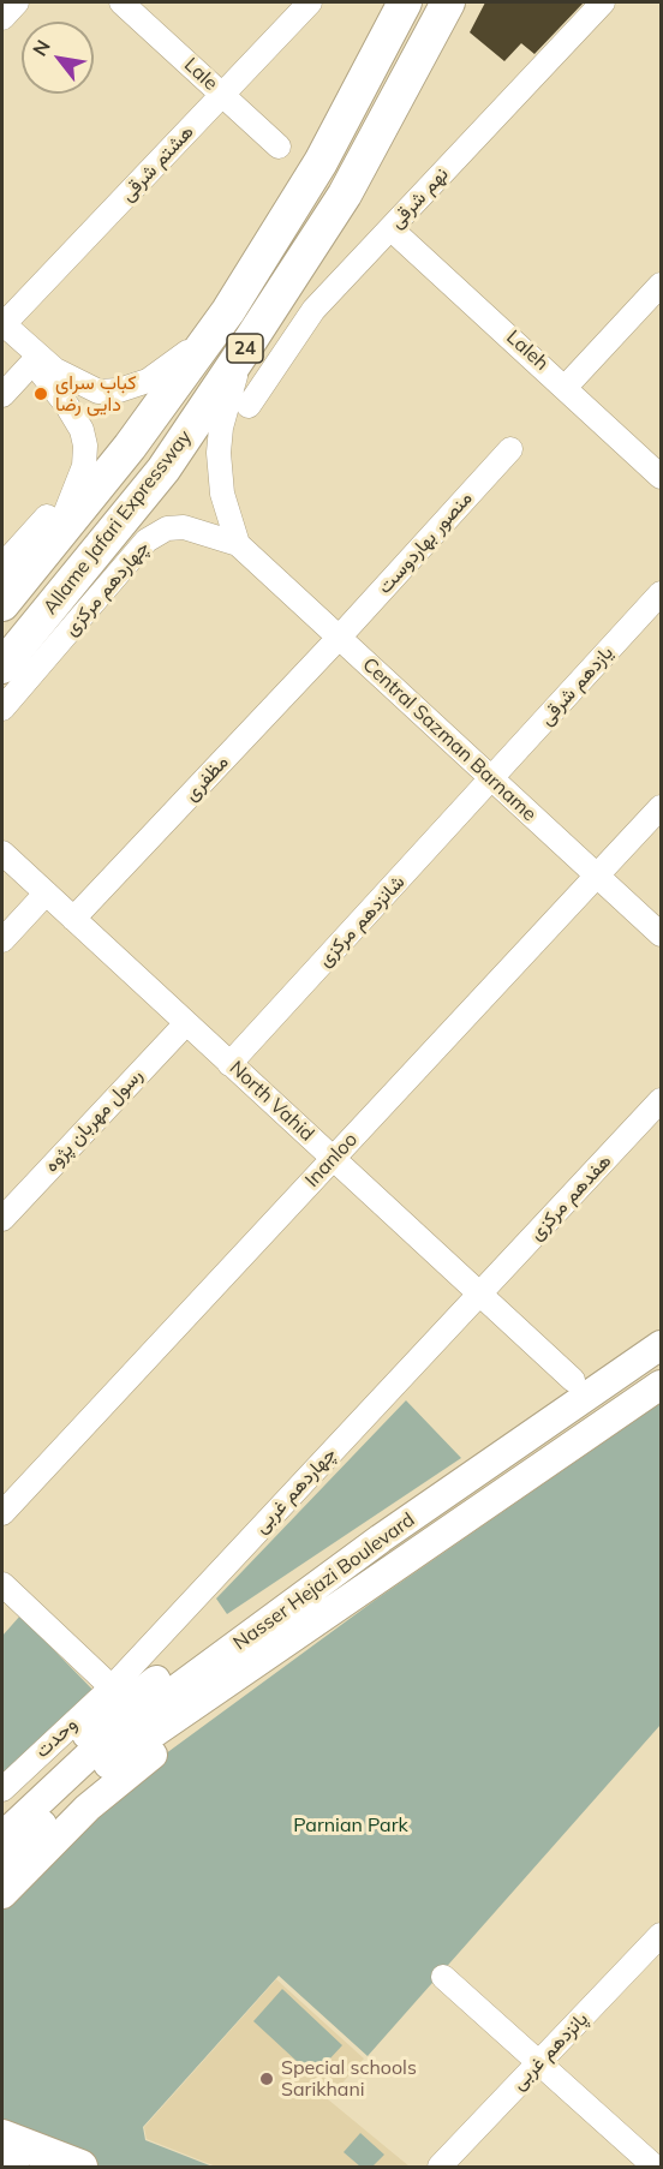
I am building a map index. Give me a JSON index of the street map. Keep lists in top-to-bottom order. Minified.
{"streets":{"highway":["24","Allame Jafari Expressway"],"main road":["Nasser Hejazi Boulevard"],"street":["Lale","هشتم شرقی","نهم شرقی","Laleh","منصور بهاردوست","چهاردهم مرکزی","یازدهم شرقی","Central Sazman Barname","مظفری","شانزدهم مرکزی","North Vahid","رسول مهربان پژوه","Inanloo","هفدهم مرکزی","چهاردهم غربی","وحدت","پانزدهم غربی"]},"crossings":[["Lale","هشتم شرقی"],["نهم شرقی","Laleh"],["منصور بهاردوست","Central Sazman Barname"],["منصور بهاردوست","مظفری"],["چهاردهم مرکزی","Central Sazman Barname"],["یازدهم شرقی","Central Sazman Barname"],["یازدهم شرقی","شانزدهم مرکزی"],["Central Sazman Barname","مظفری"],["Central Sazman Barname","شانزدهم مرکزی"],["Central Sazman Barname","Inanloo"],["مظفری","North Vahid"],["شانزدهم مرکزی","North Vahid"],["North Vahid","رسول مهربان پژوه"],["North Vahid","Inanloo"],["North Vahid","هفدهم مرکزی"],["North Vahid","چهاردهم غربی"],["هفدهم مرکزی","چهاردهم غربی"],["چهاردهم غربی","وحدت"]],"parks":["Parnian Park"],"places":["کباب سرای دایی رضا","Special schools Sarikhani"],"north":"top left"}
